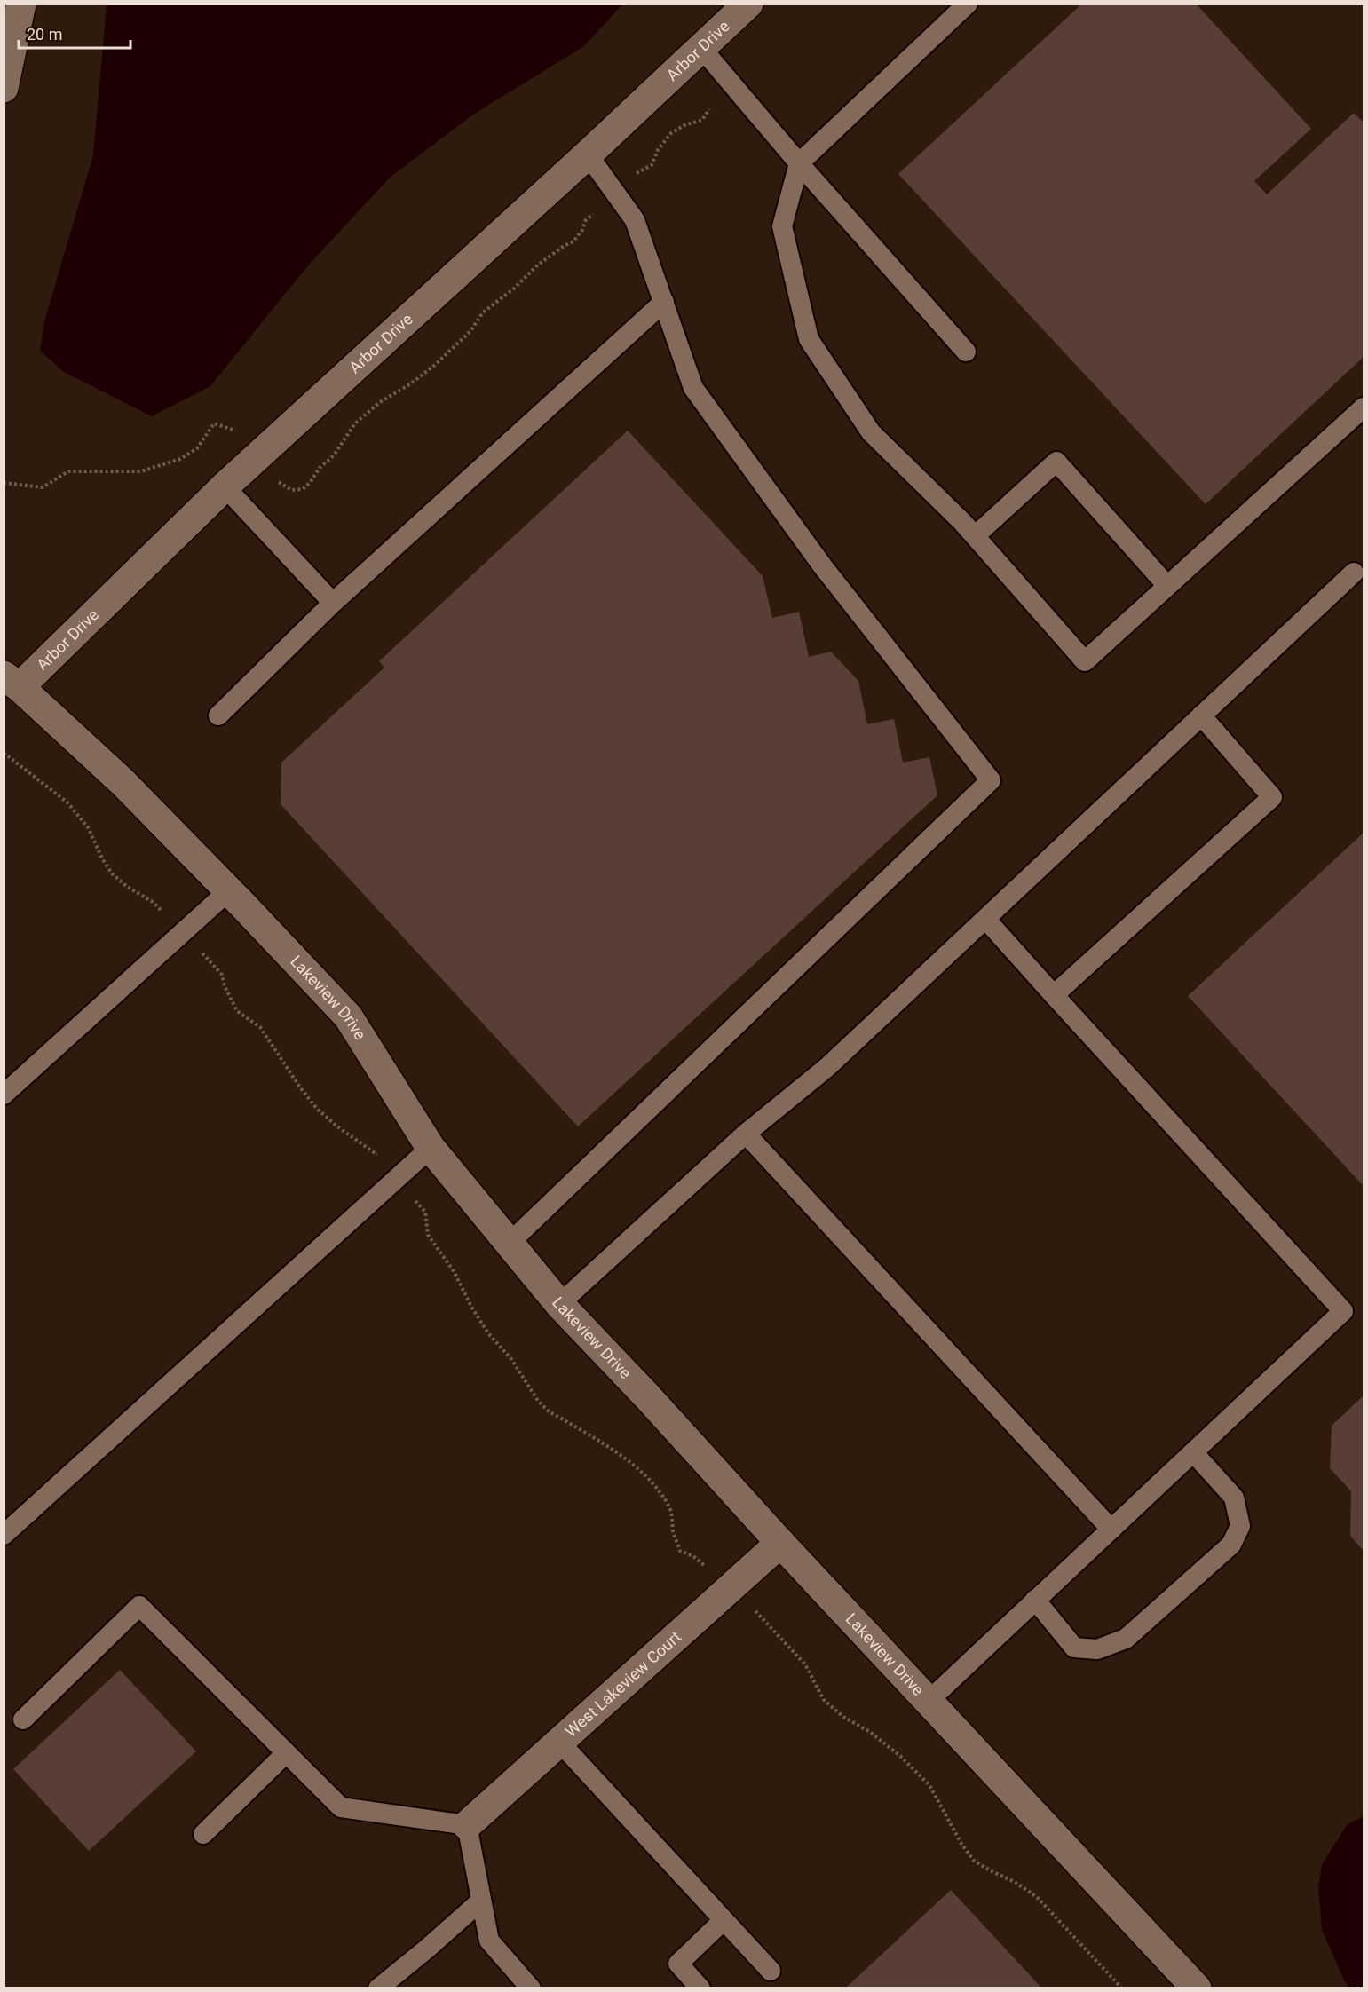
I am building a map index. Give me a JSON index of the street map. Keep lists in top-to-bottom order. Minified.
{"streets":{"street":["Arbor Drive","Lakeview Drive","West Lakeview Court"]},"crossings":[["Arbor Drive","Lakeview Drive"],["Lakeview Drive","West Lakeview Court"]],"scale_bar":"20 m"}
